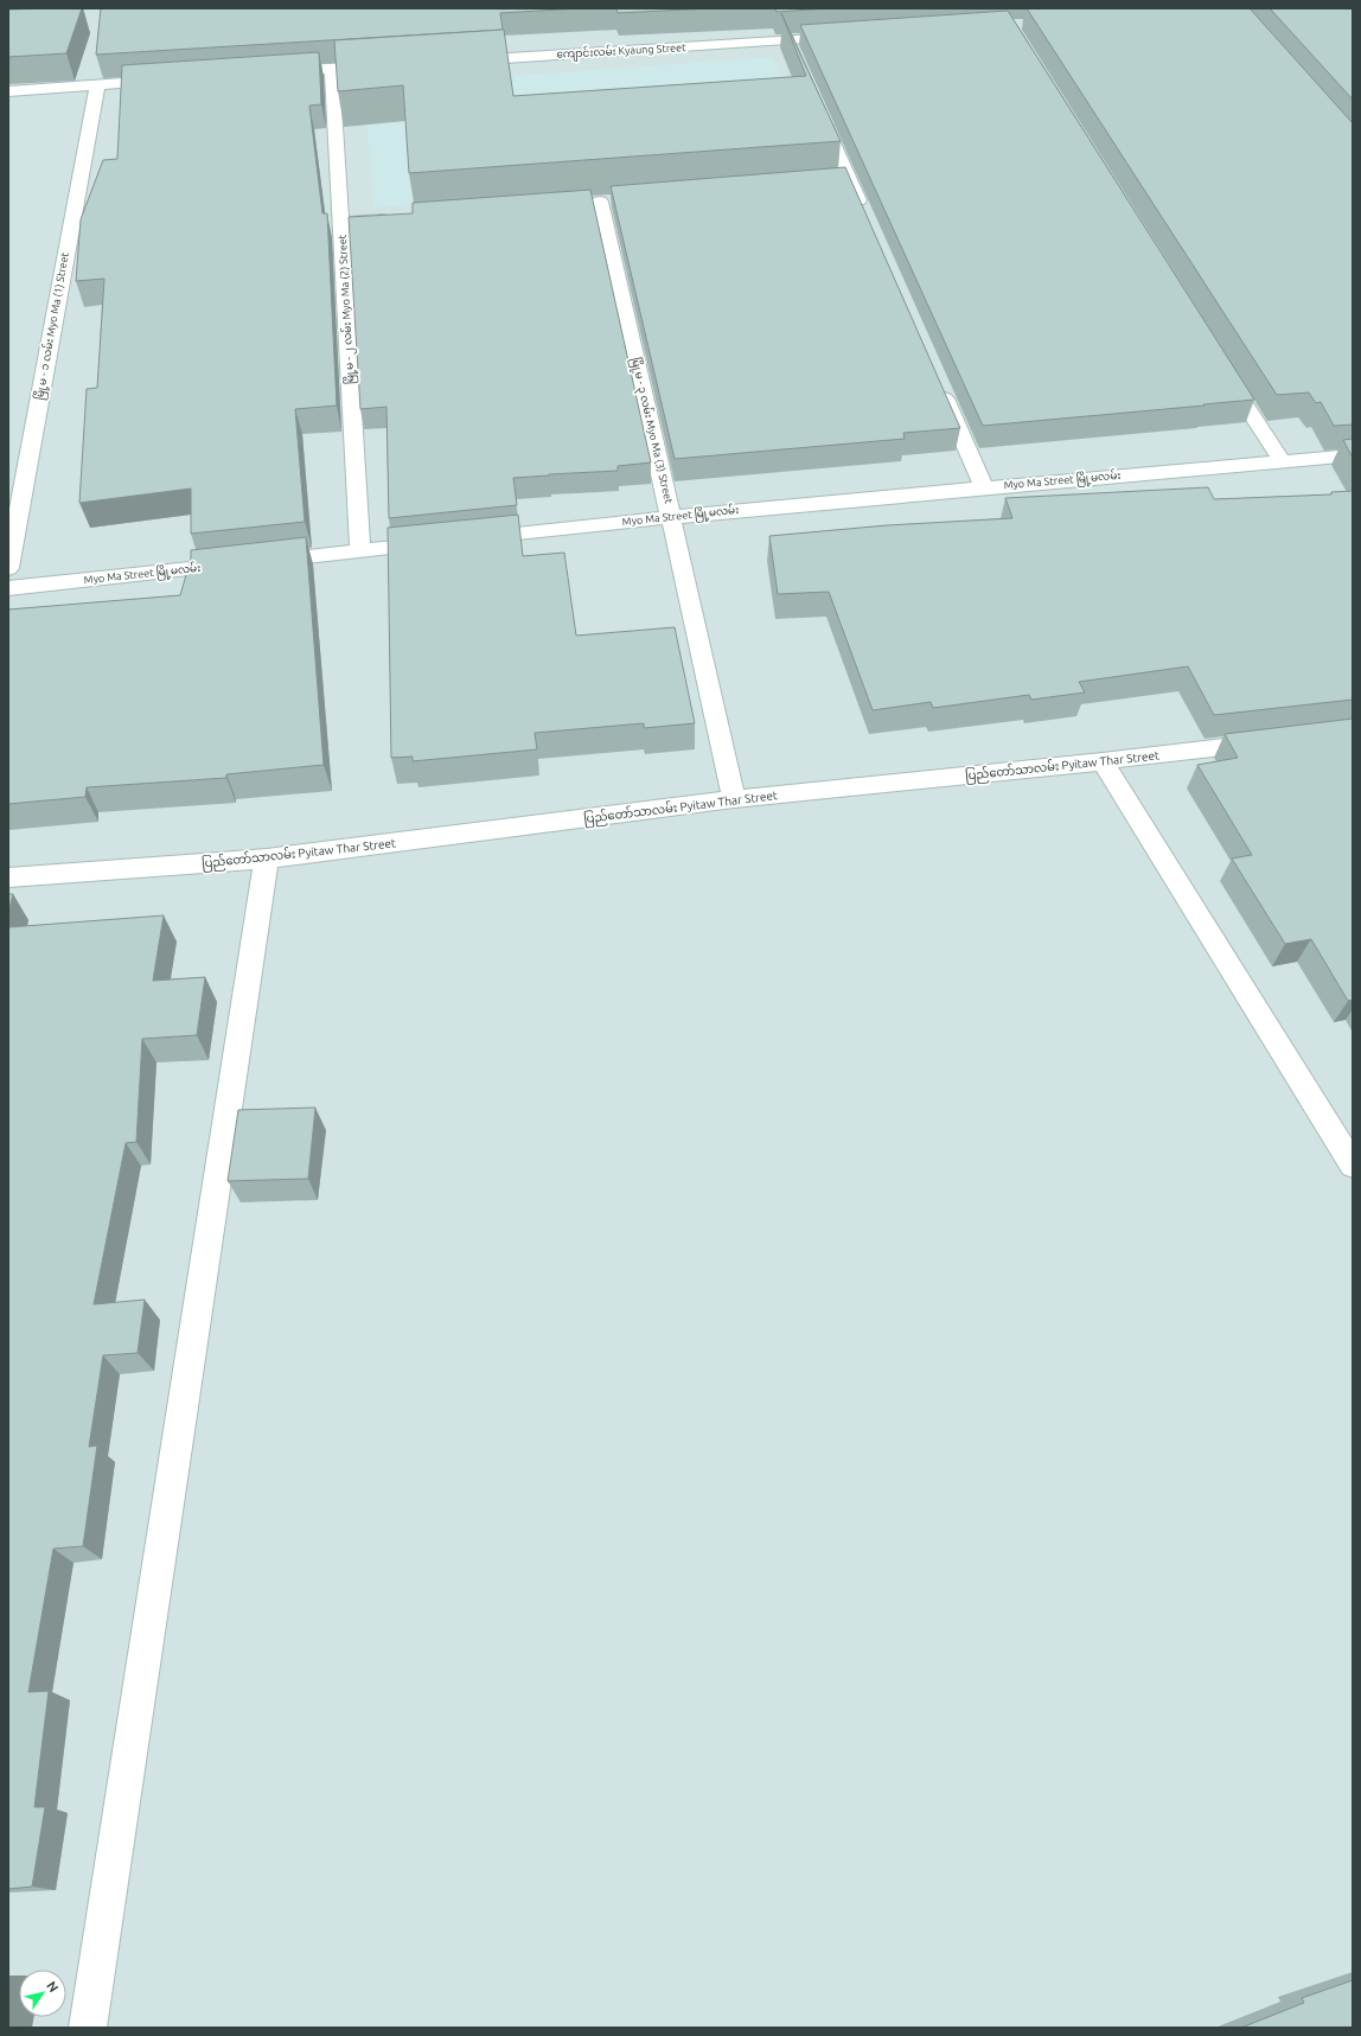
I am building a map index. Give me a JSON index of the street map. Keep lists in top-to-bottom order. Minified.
{"streets":{"street":["ကျောင်းလမ်း Kyaung Street","မြို့မ - ၂ လမ်း Myo Ma (2) Street","မြို့မ - ၁ လမ်း Myo Ma (1) Street","မြို့မ - ၃ လမ်း Myo Ma (3) Street","Myo Ma Street မြို့မလမ်း","ပြည်တော်သာလမ်း Pyitaw Thar Street"]},"crossings":[["မြို့မ - ၂ လမ်း Myo Ma (2) Street","Myo Ma Street မြို့မလမ်း"],["မြို့မ - ၃ လမ်း Myo Ma (3) Street","Myo Ma Street မြို့မလမ်း"],["မြို့မ - ၃ လမ်း Myo Ma (3) Street","ပြည်တော်သာလမ်း Pyitaw Thar Street"]],"north":"top right"}
